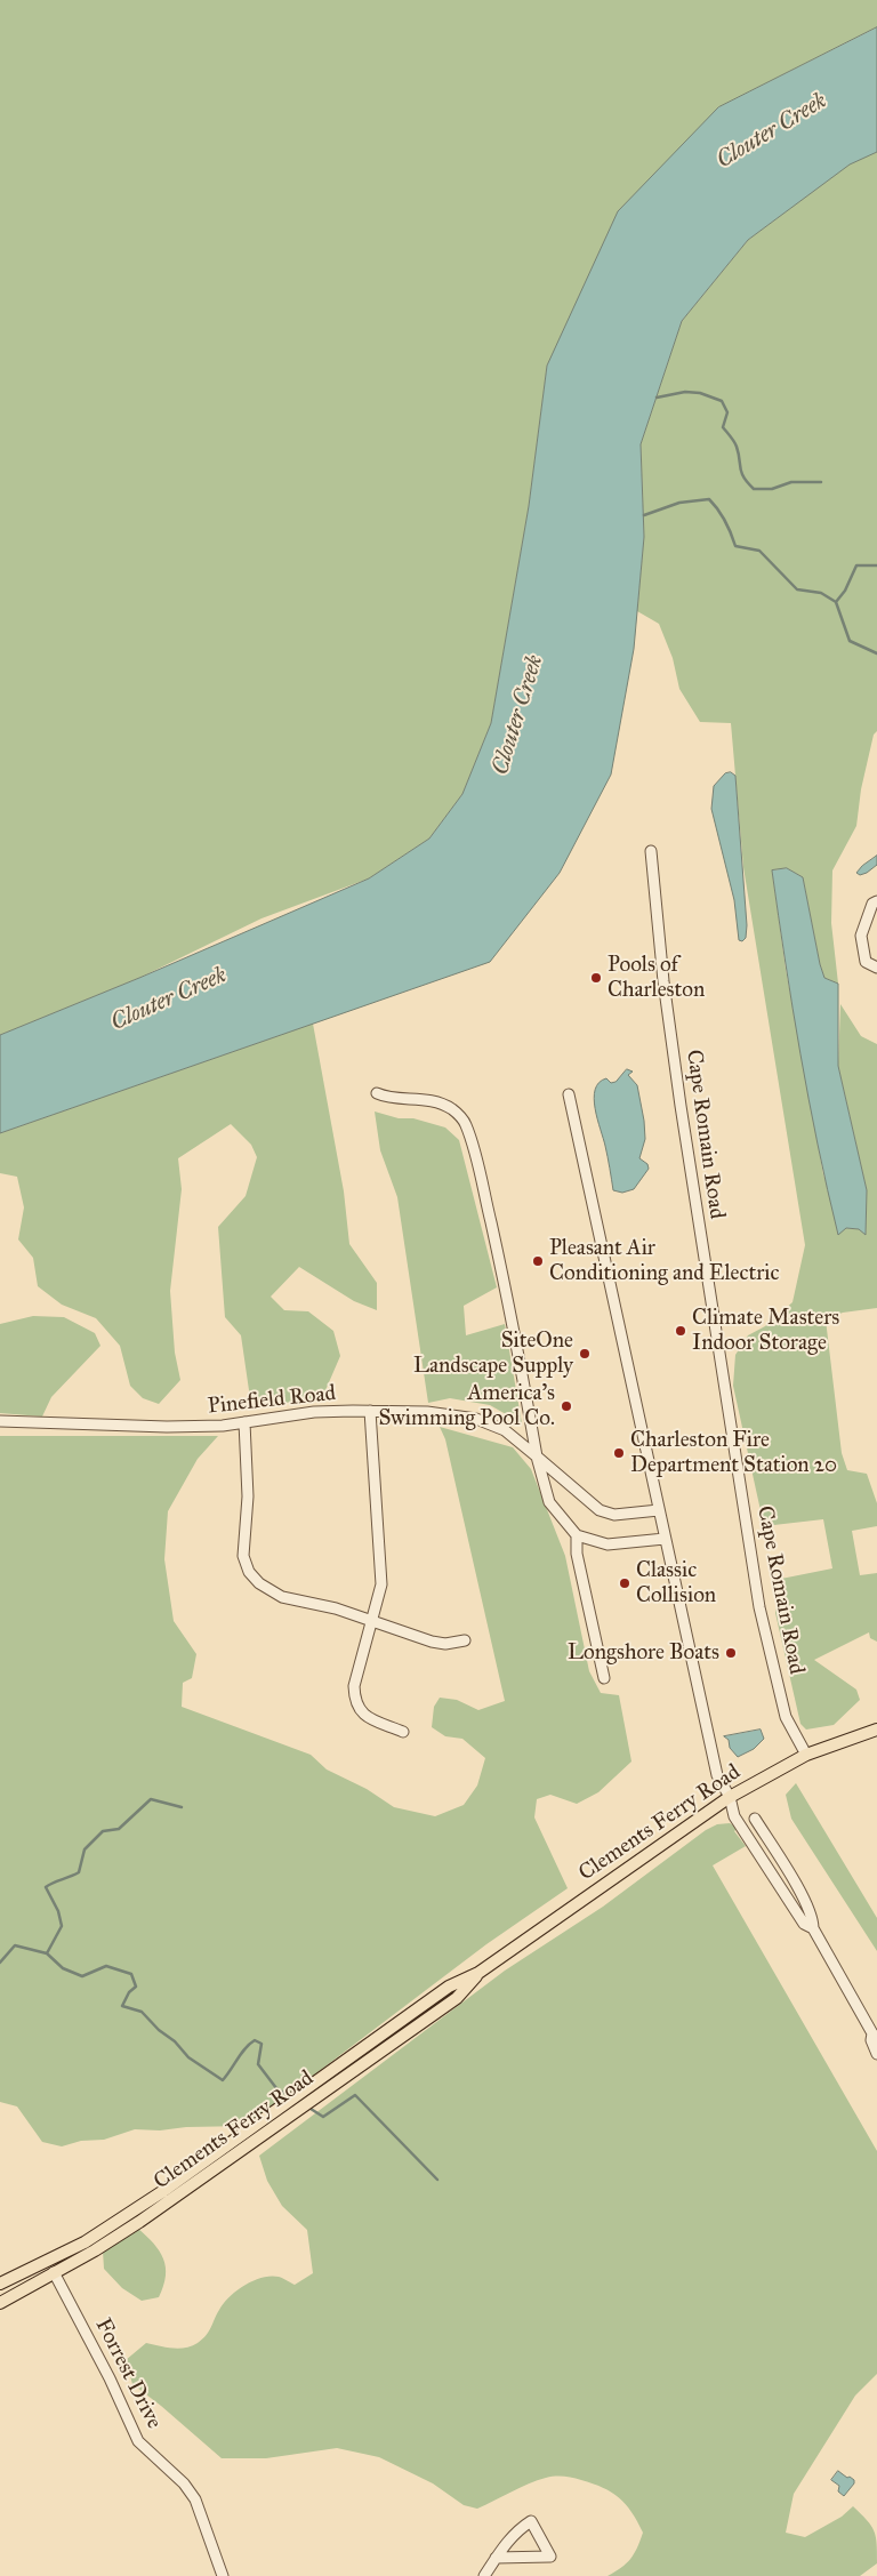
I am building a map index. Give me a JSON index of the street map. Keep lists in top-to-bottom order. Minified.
{"streets":{"main road":["Clements Ferry Road"],"street":["Cape Romain Road","Pinefield Road","Forrest Drive"]},"crossings":[["Cape Romain Road","Clements Ferry Road"],["Clements Ferry Road","Forrest Drive"]],"water":["Clouter Creek"],"places":["Pools of Charleston","Pleasant Air Conditioning and Electric","Climate Masters Indoor Storage","SiteOne Landscape Supply","America's Swimming Pool Co.","Charleston Fire Department Station 20","Classic Collision","Longshore Boats"]}
